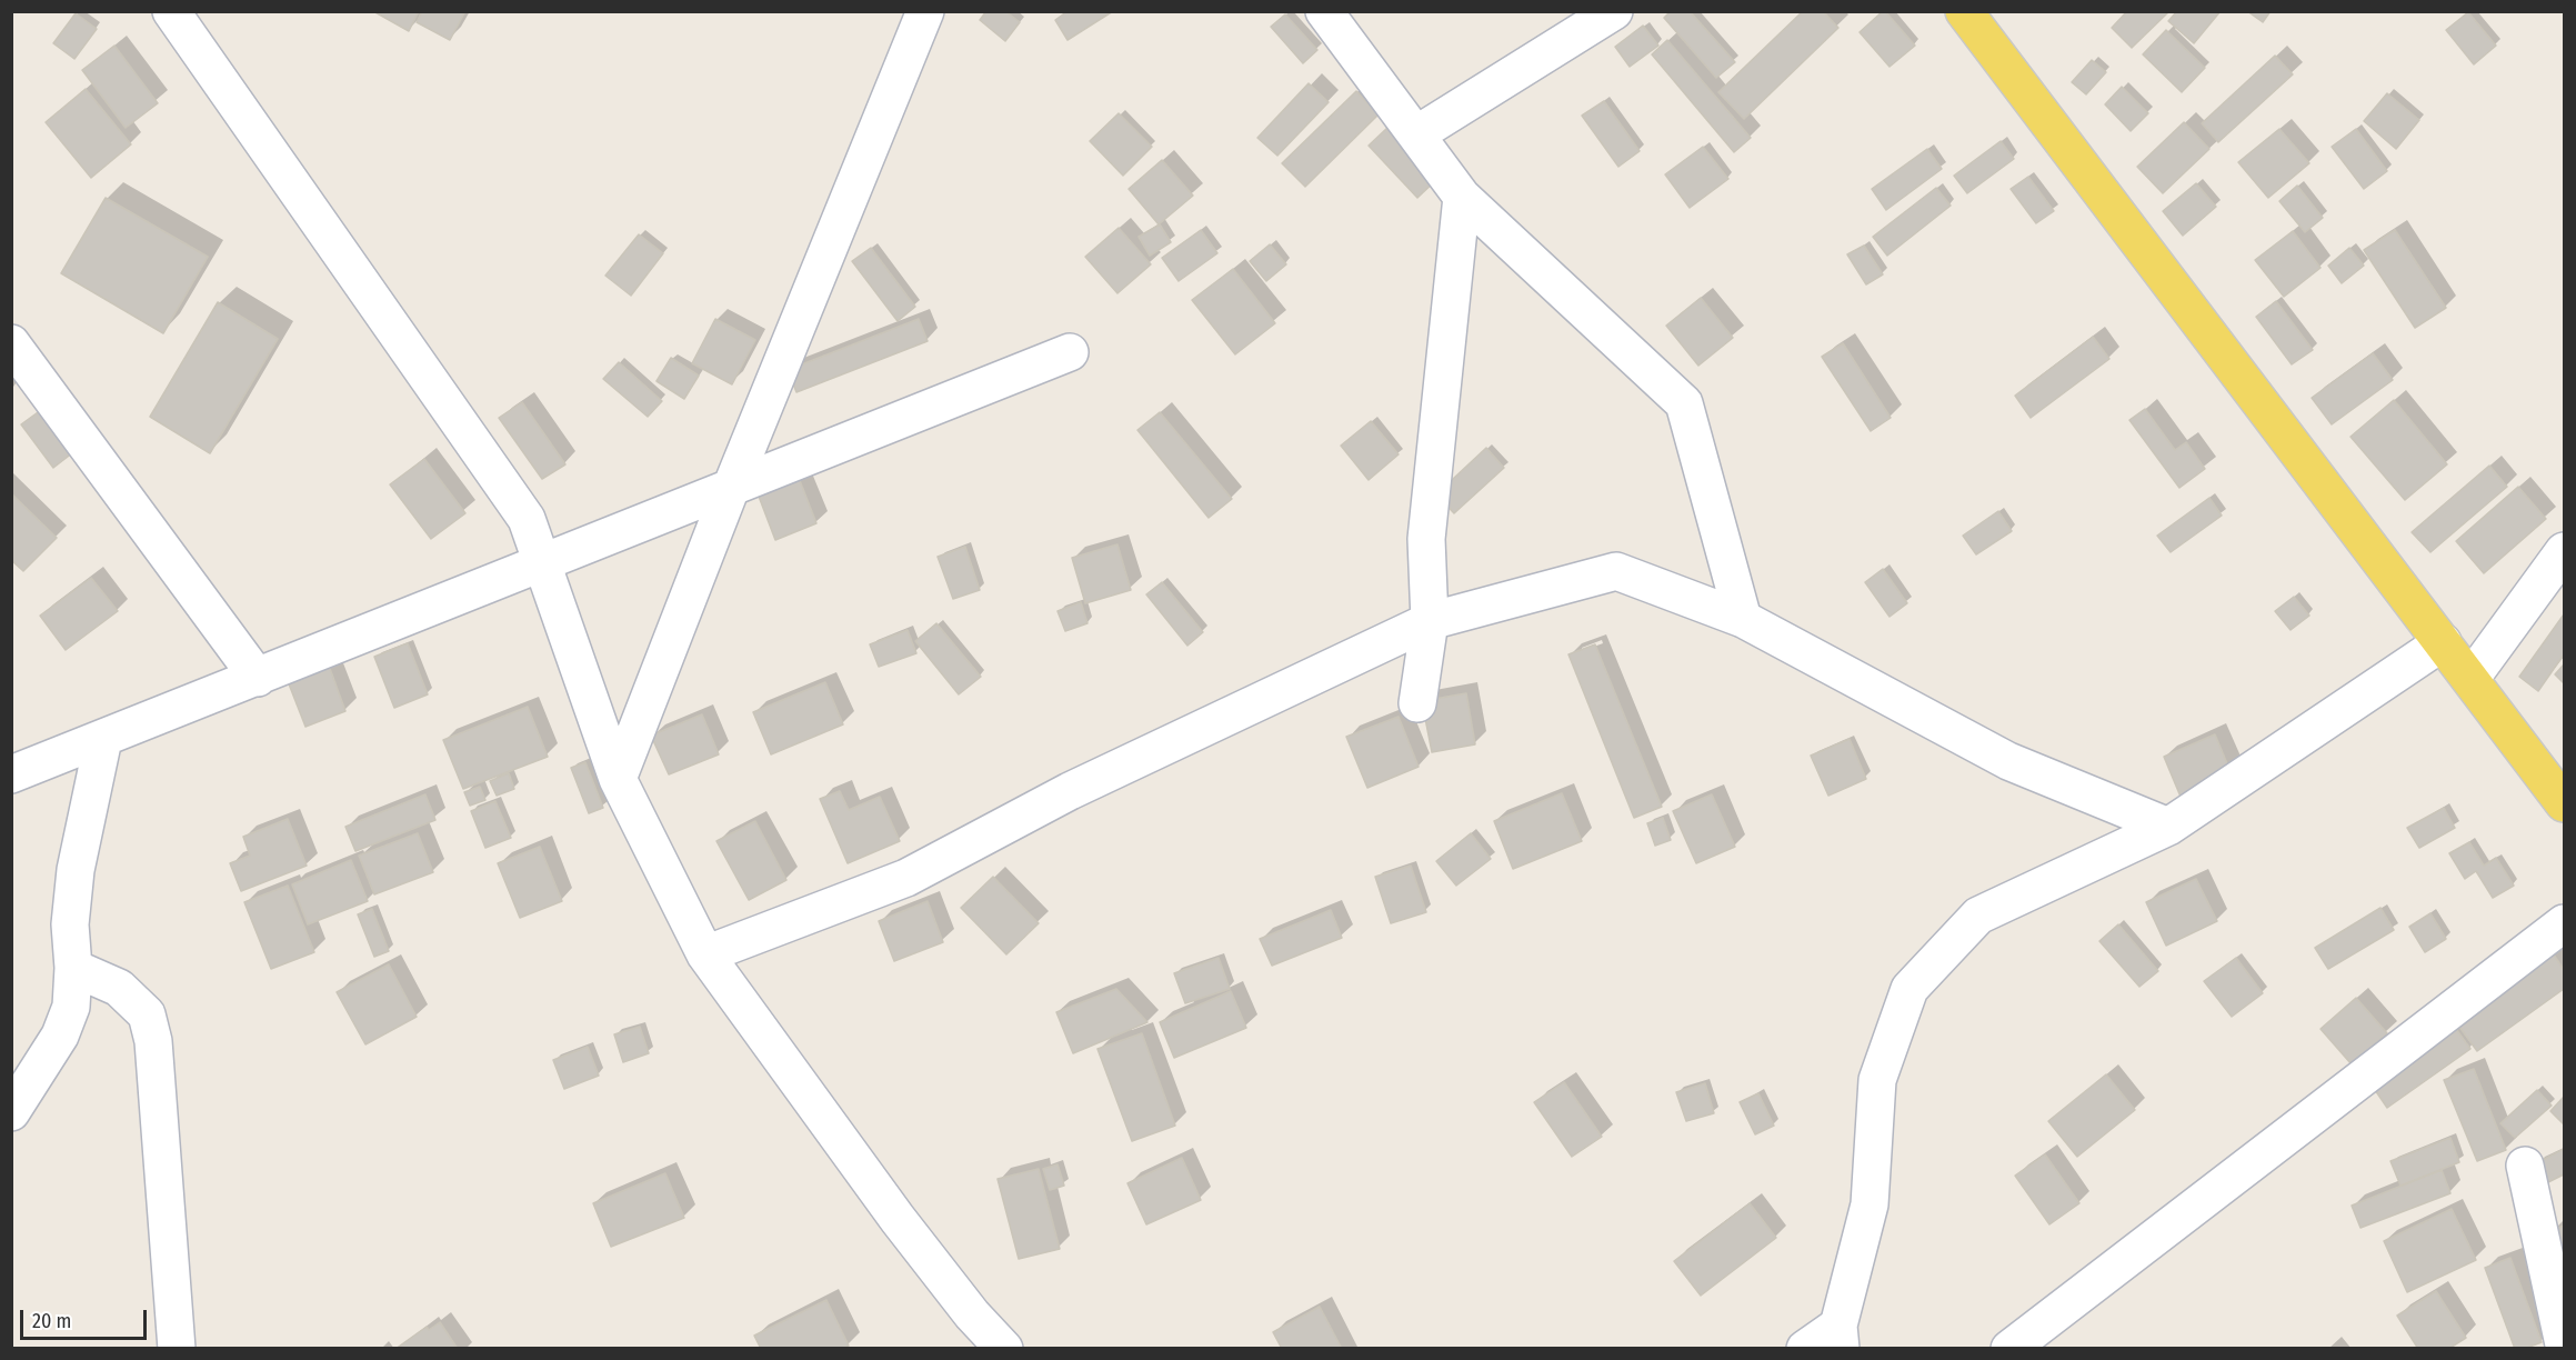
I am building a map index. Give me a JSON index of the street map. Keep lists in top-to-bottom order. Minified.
{"scale_bar":"20 m"}
